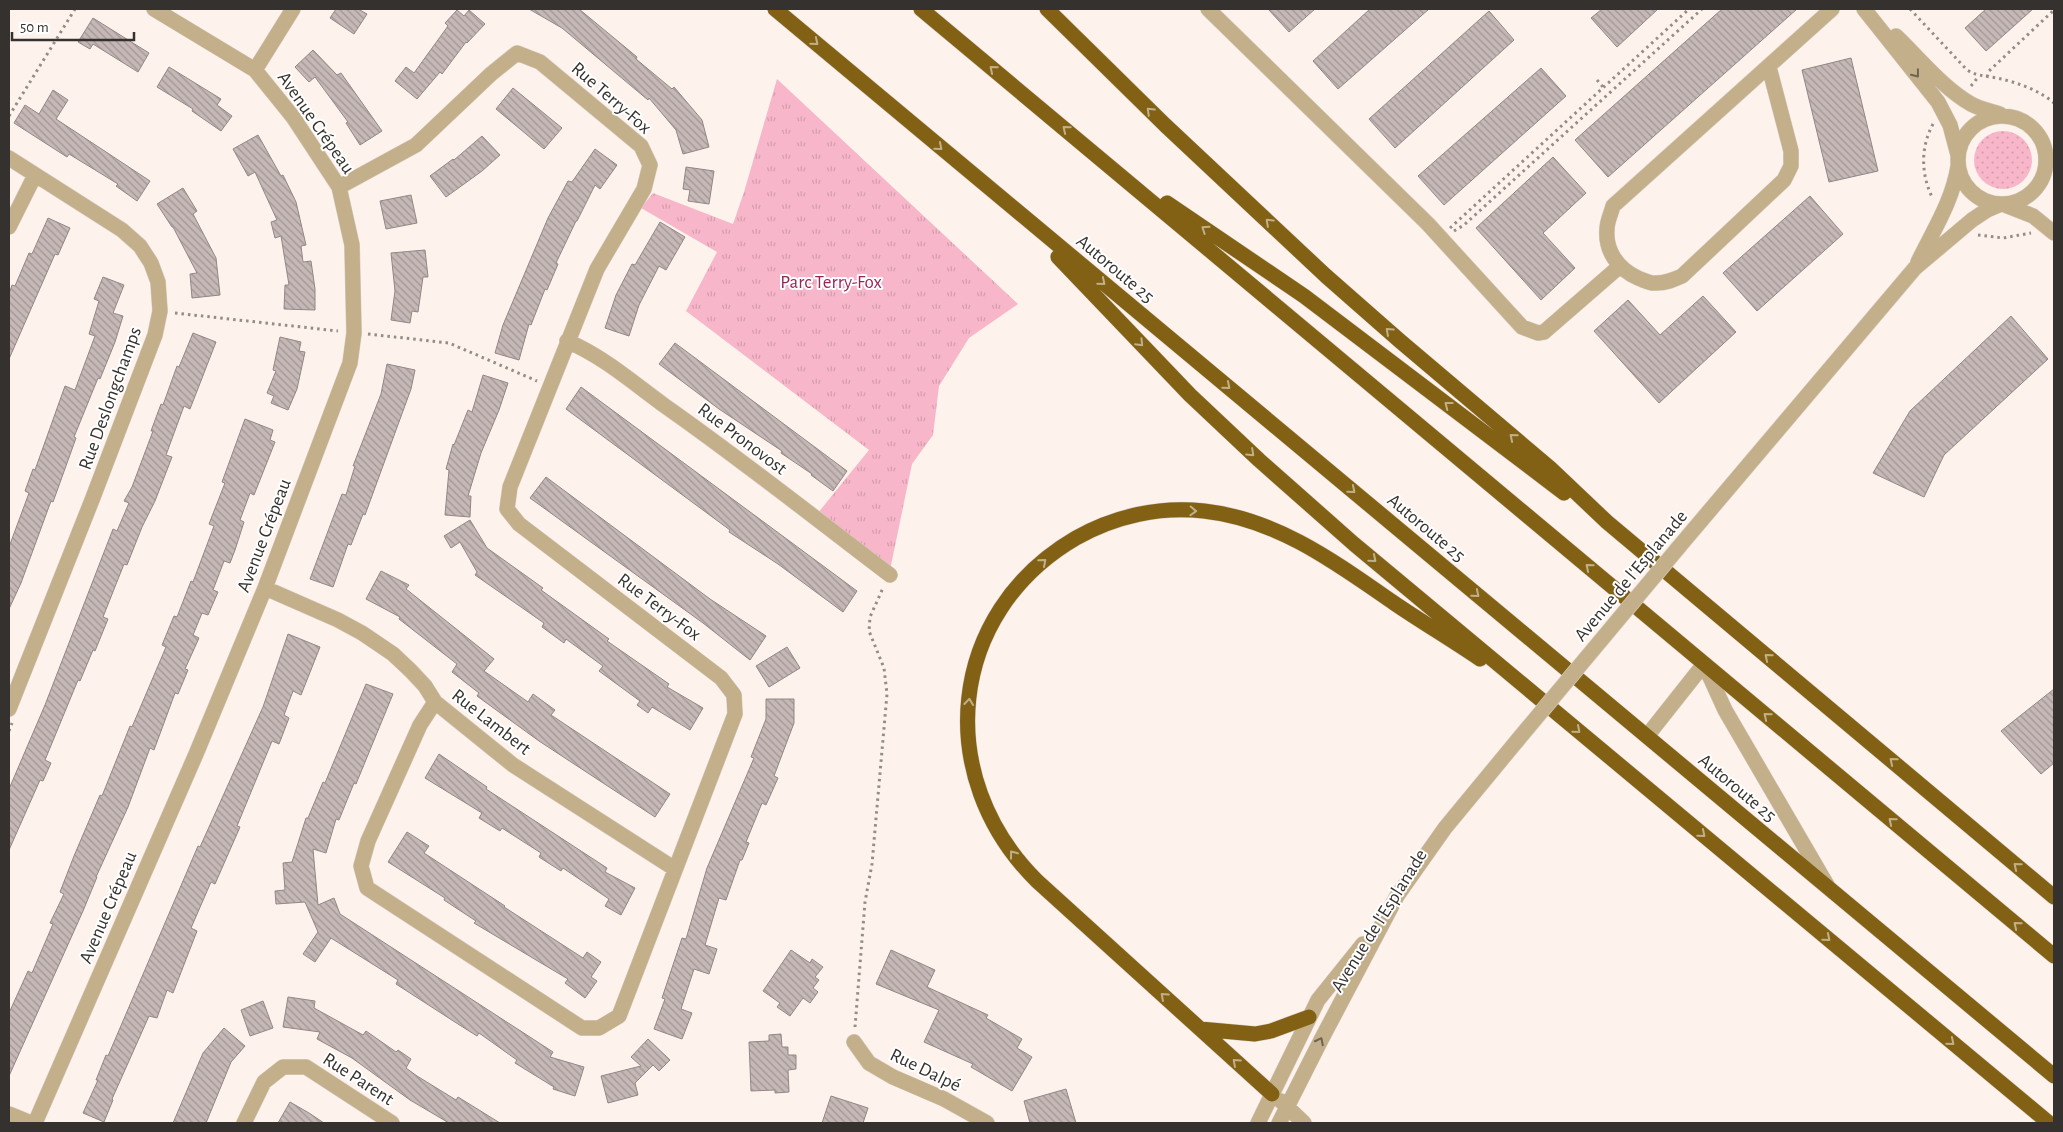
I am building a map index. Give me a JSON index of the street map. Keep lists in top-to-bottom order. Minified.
{"streets":{"highway":["Autoroute 25"],"street":["Rue Terry-Fox","Avenue Crépeau","Rue Deslongchamps","Rue Pronovost","Avenue de l'Esplanade","Rue Lambert","Rue Dalpé","Rue Parent"]},"crossings":[["Rue Terry-Fox","Avenue Crépeau"],["Rue Terry-Fox","Rue Pronovost"],["Rue Terry-Fox","Rue Lambert"],["Avenue Crépeau","Rue Lambert"]],"parks":["Parc Terry-Fox"],"scale_bar":"50 m"}
